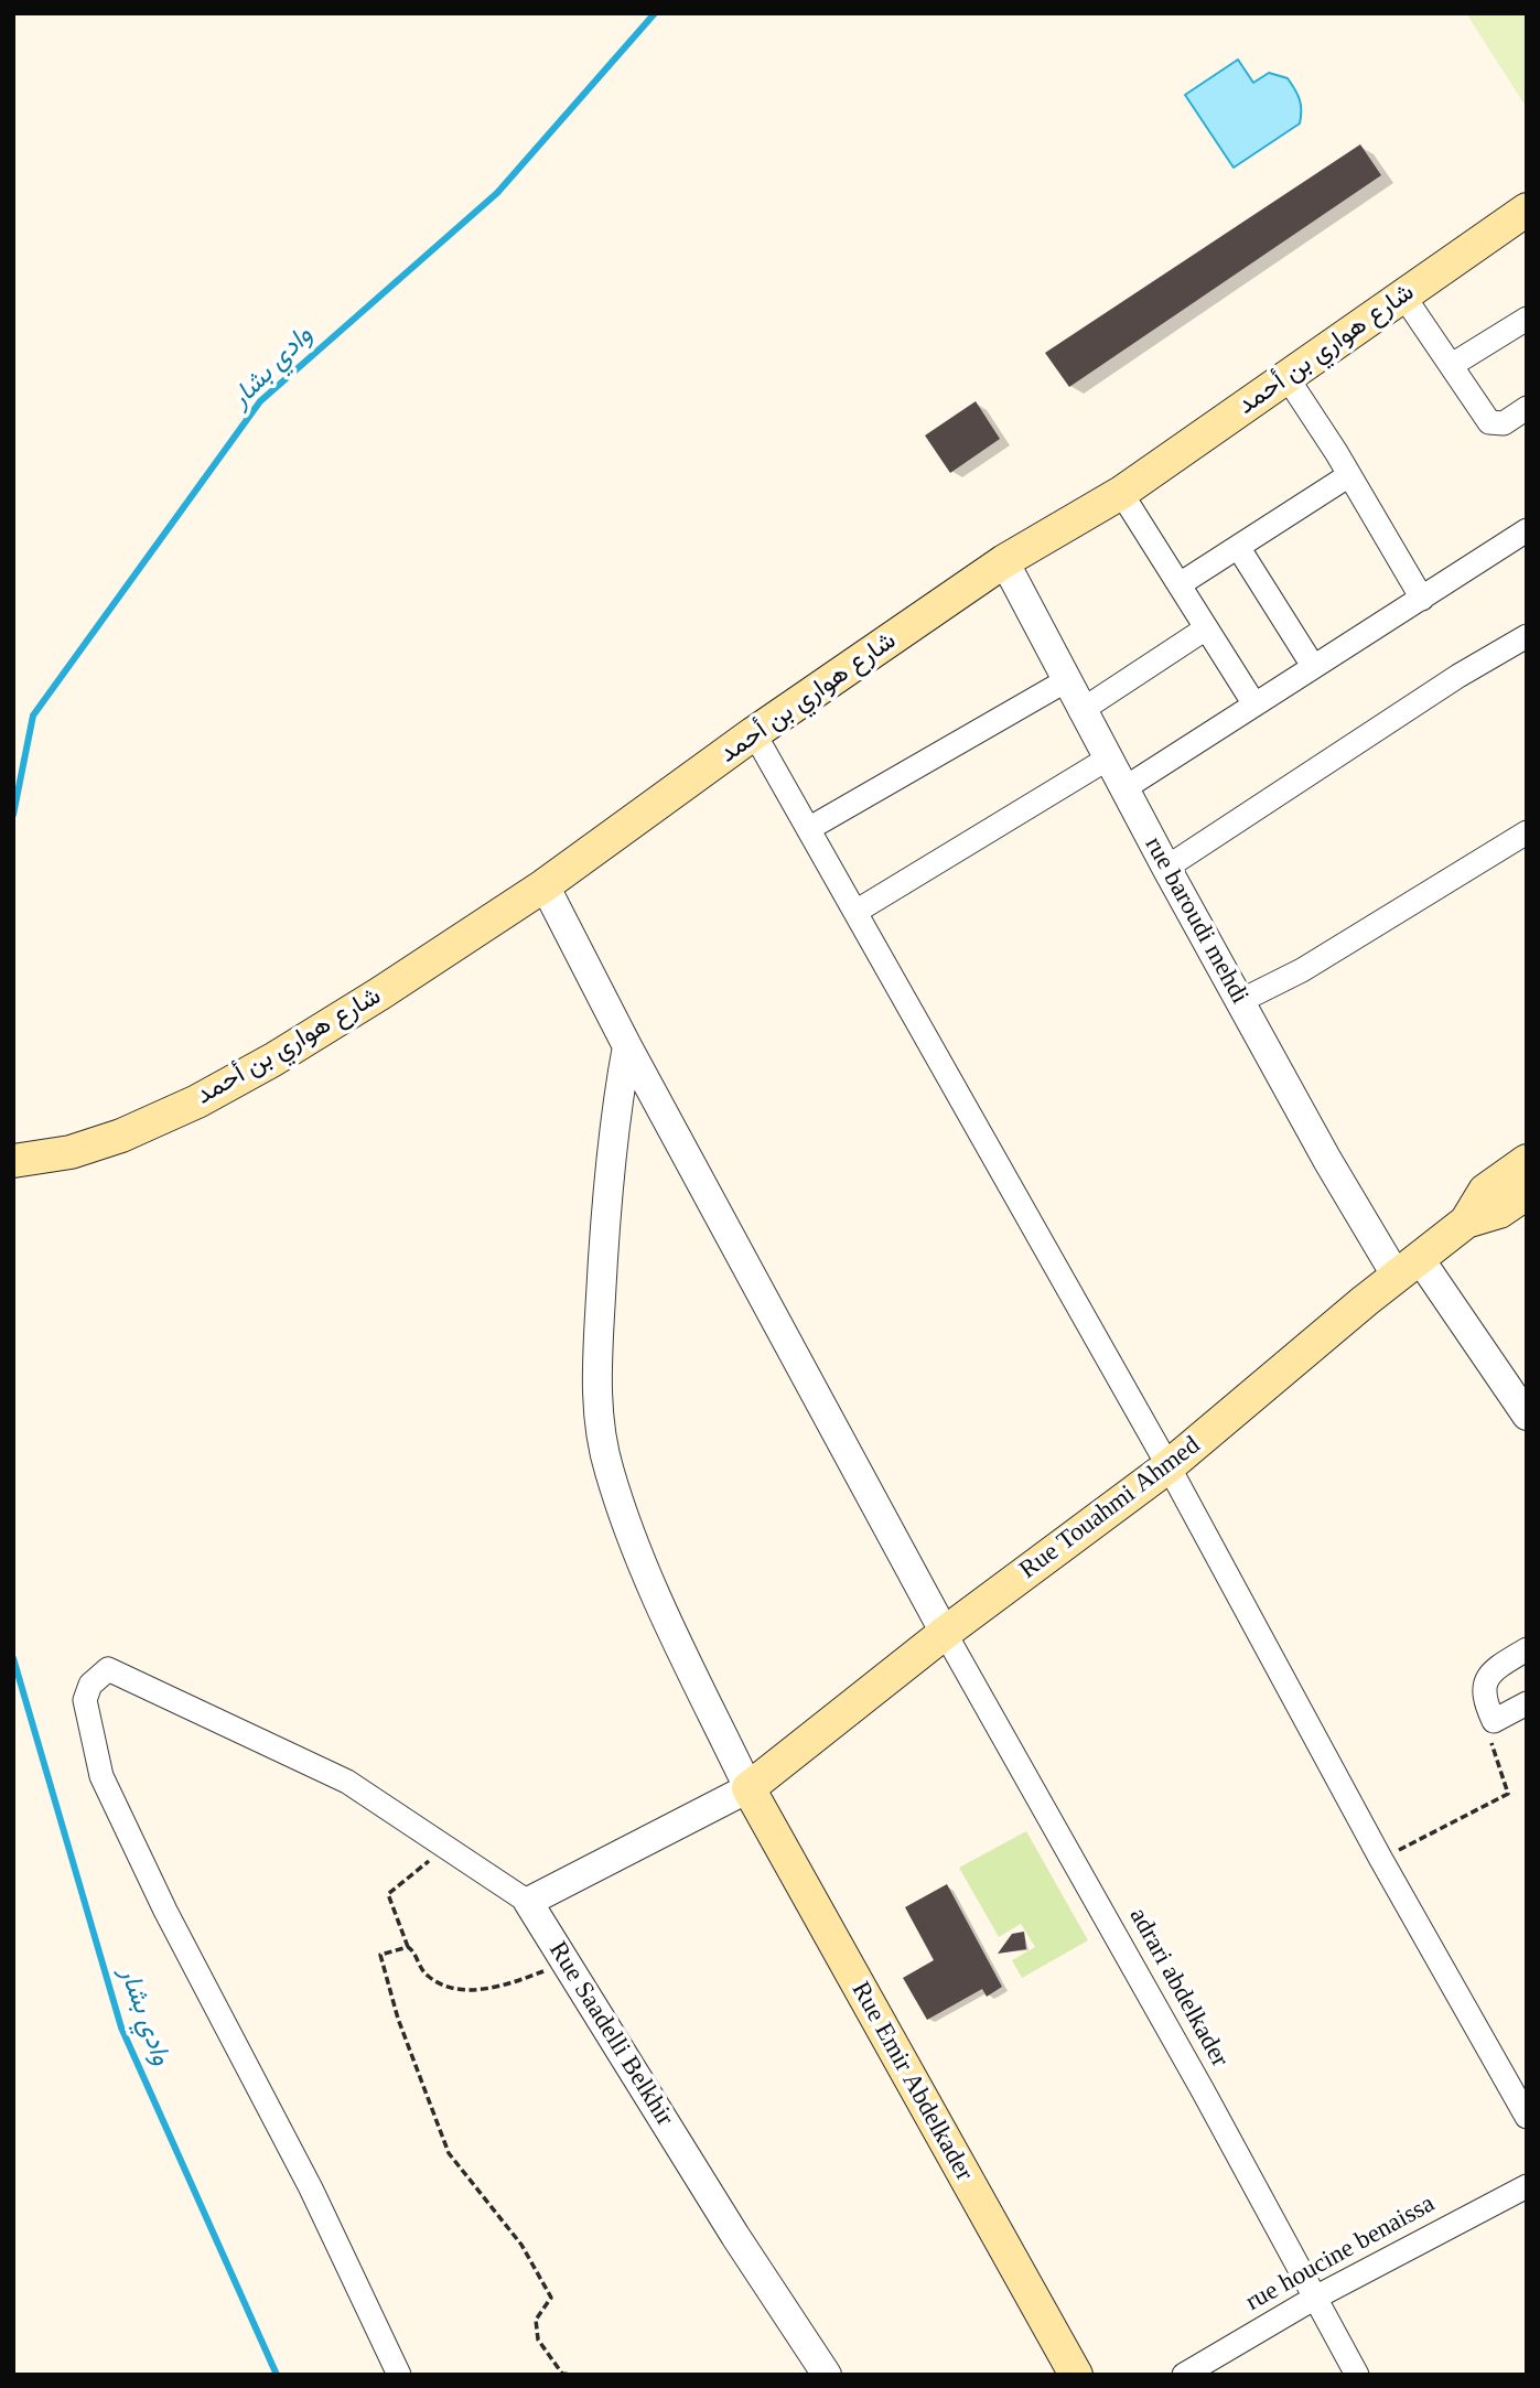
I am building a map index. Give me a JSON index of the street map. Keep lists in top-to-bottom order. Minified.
{"streets":{"main road":["شارع هواري بن أحمد","Rue Touahmi Ahmed","Rue Emir Abdelkader"],"street":["rue baroudi mehdi","adrari abdelkader","Rue Saadelli Belkhir","rue houcine benaissa"]},"crossings":[["شارع هواري بن أحمد","rue baroudi mehdi"],["rue baroudi mehdi","Rue Touahmi Ahmed"],["Rue Touahmi Ahmed","adrari abdelkader"],["Rue Touahmi Ahmed","Rue Emir Abdelkader"],["adrari abdelkader","rue houcine benaissa"]],"water":["وادي بشار"]}
